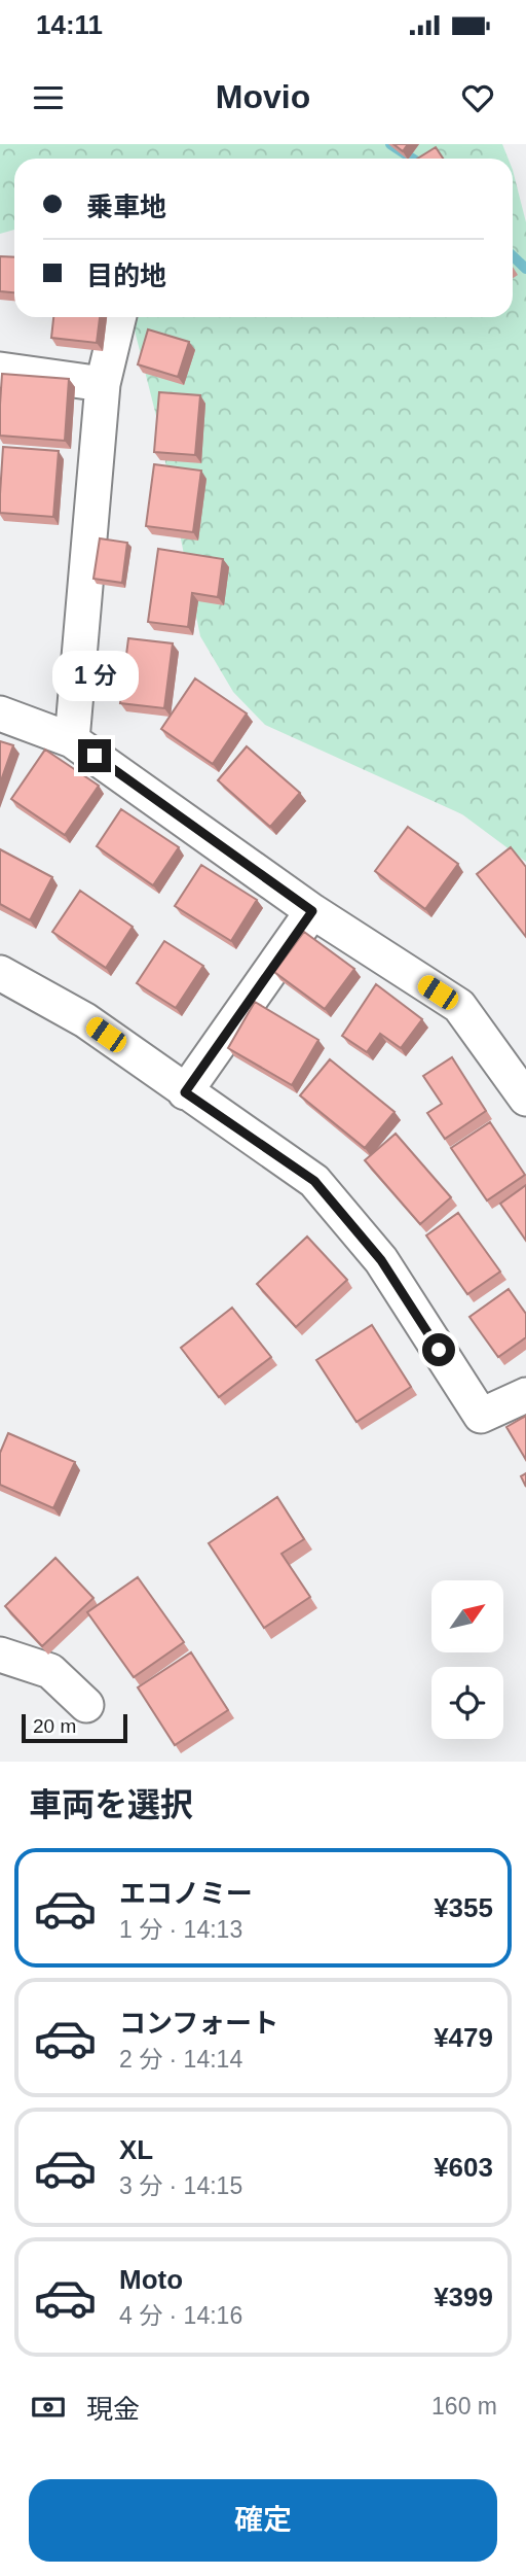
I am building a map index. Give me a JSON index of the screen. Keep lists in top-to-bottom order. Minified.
{"scale_bar":"20 m","north":"top right","page":{"status":"14:11","header":"Movio","banner":["乗車地","目的地"],"bubble":"1 分","scale":"20 m","heading":"車両を選択","list":[{"name":"エコノミー","note":"1 分 · 14:13","value":"¥355"},{"name":"コンフォート","note":"2 分 · 14:14","value":"¥479"},{"name":"XL","note":"3 分 · 14:15","value":"¥603"},{"name":"Moto","note":"4 分 · 14:16","value":"¥399"}],"pay":["現金","160 m"],"buttons":"確定"}}
